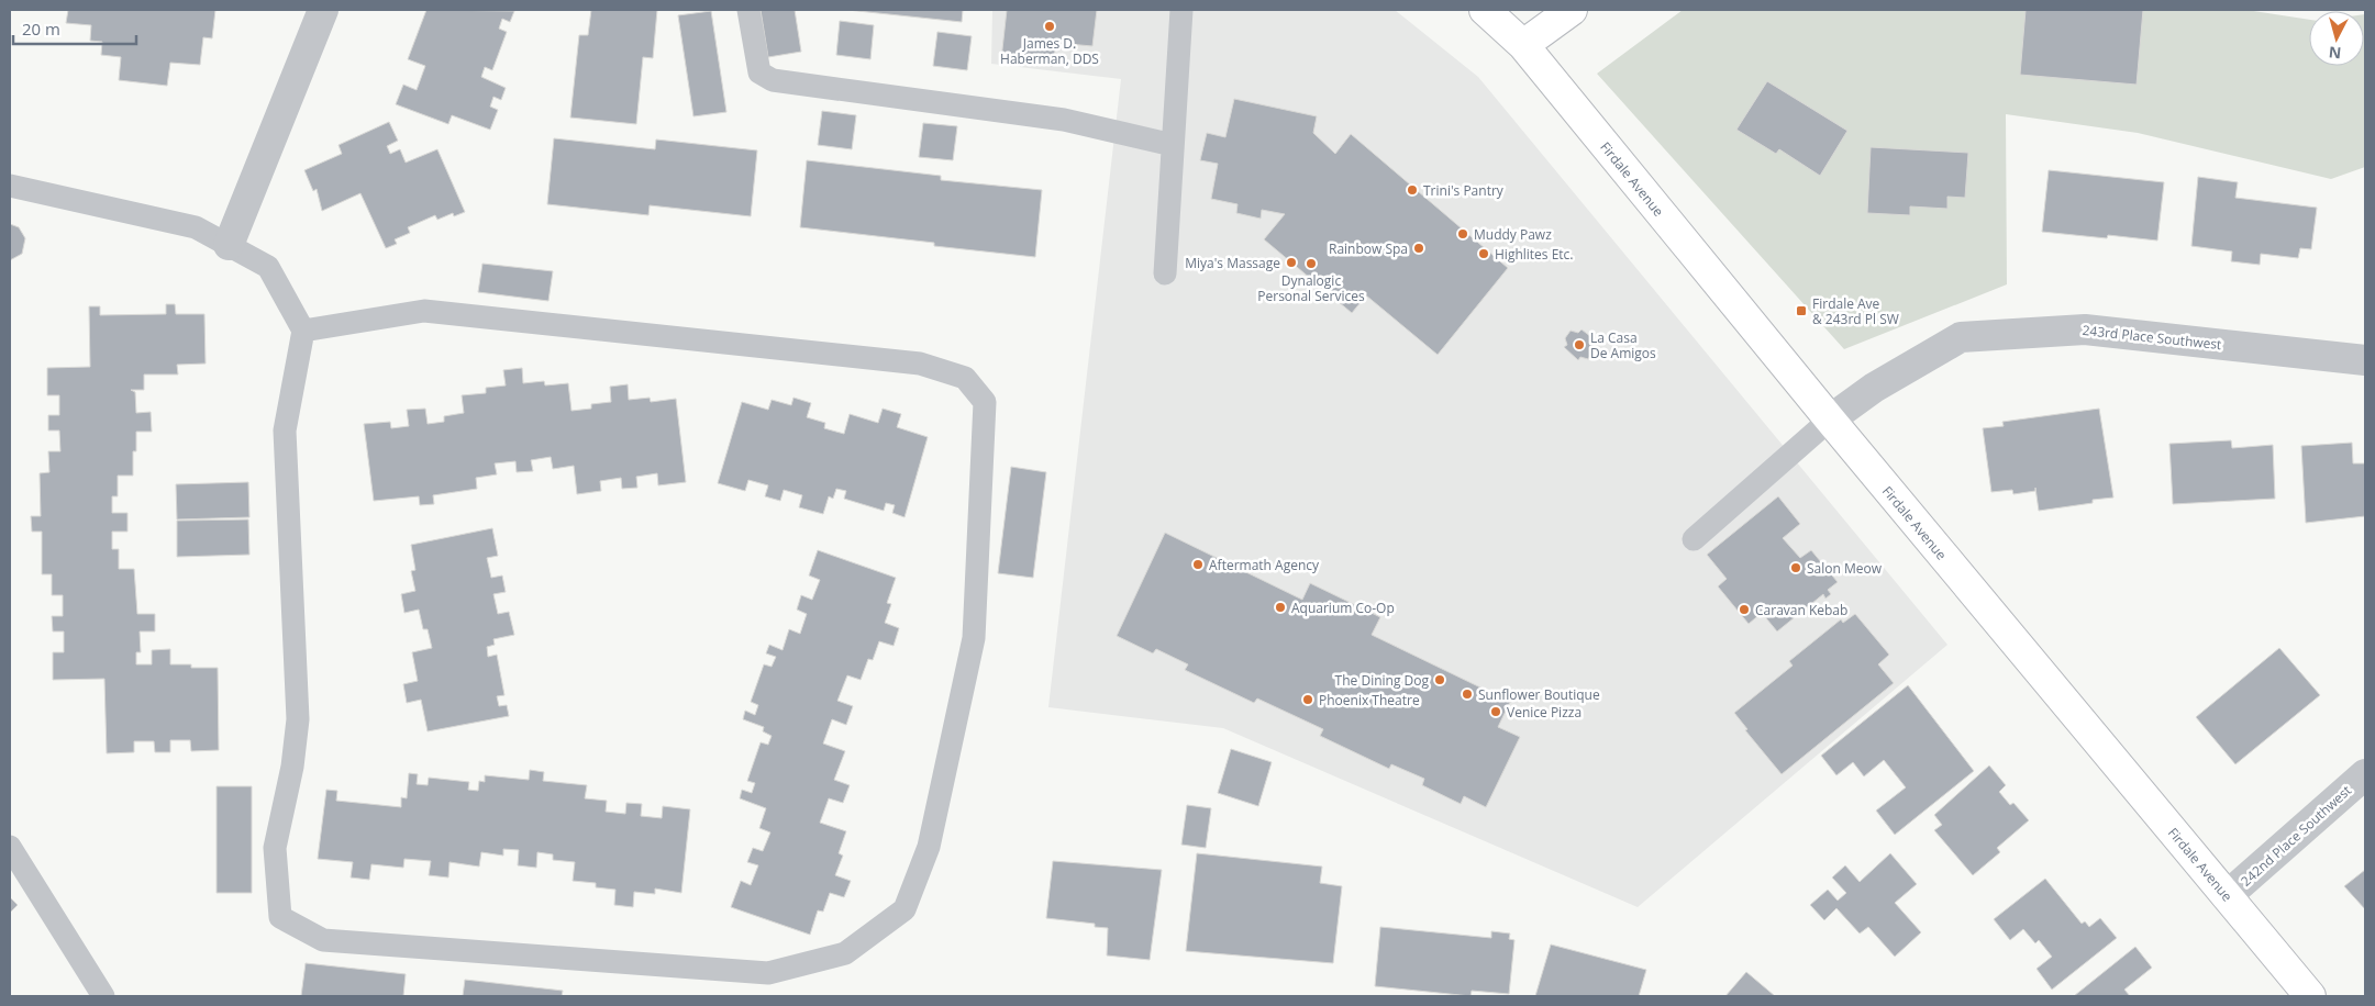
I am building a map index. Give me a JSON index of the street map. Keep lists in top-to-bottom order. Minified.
{"streets":{"street":["Firdale Avenue","243rd Place Southwest","242nd Place Southwest"]},"crossings":[["Firdale Avenue","243rd Place Southwest"],["Firdale Avenue","242nd Place Southwest"]],"places":{"other":["James D. Haberman, DDS","Trini's Pantry","Muddy Pawz","Rainbow Spa","Highlites Etc.","Miya's Massage","Dynalogic Personal Services","La Casa De Amigos","Aftermath Agency","Salon Meow","Aquarium Co-Op","Caravan Kebab","The Dining Dog","Sunflower Boutique","Phoenix Theatre","Venice Pizza"],"transit":["Firdale Ave & 243rd Pl SW"]},"scale_bar":"20 m","north":"bottom"}
